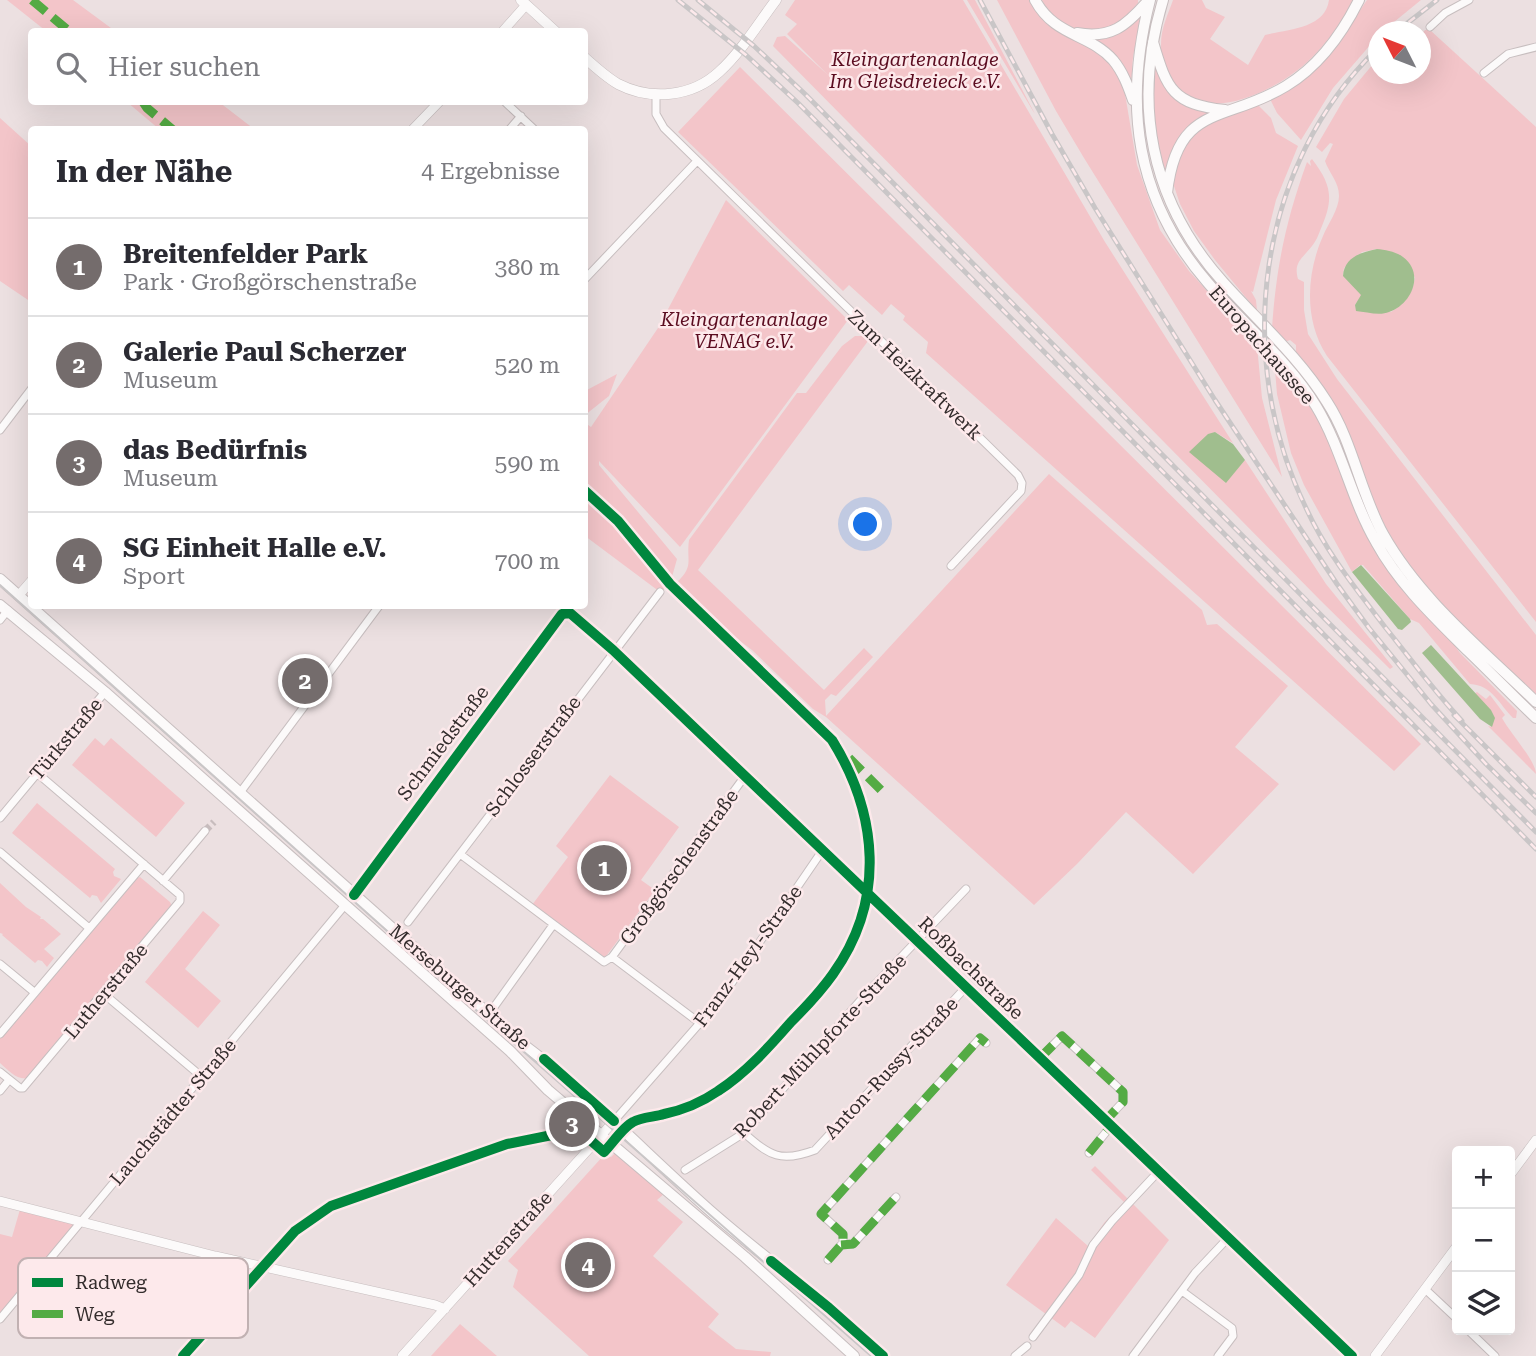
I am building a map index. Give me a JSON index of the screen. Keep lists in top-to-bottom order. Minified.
{"streets":{"main road":["Europachaussee","Merseburger Straße"],"street":["Zum Heizkraftwerk","Türkstraße","Schmiedstraße","Schlosserstraße","Großgörschenstraße","Franz-Heyl-Straße","Roßbachstraße","Lutherstraße","Robert-Mühlpforte-Straße","Anton-Russy-Straße","Lauchstädter Straße","Huttenstraße"]},"crossings":[["Türkstraße","Merseburger Straße"],["Türkstraße","Lutherstraße"],["Schmiedstraße","Roßbachstraße"],["Schmiedstraße","Merseburger Straße"],["Schlosserstraße","Roßbachstraße"],["Großgörschenstraße","Roßbachstraße"],["Franz-Heyl-Straße","Roßbachstraße"],["Franz-Heyl-Straße","Merseburger Straße"],["Franz-Heyl-Straße","Huttenstraße"],["Roßbachstraße","Robert-Mühlpforte-Straße"],["Roßbachstraße","Anton-Russy-Straße"],["Merseburger Straße","Lauchstädter Straße"],["Merseburger Straße","Huttenstraße"],["Robert-Mühlpforte-Straße","Anton-Russy-Straße"]],"parks":["Kleingartenanlage Im Gleisdreieck e.V.","Kleingartenanlage VENAG e.V."],"legend":["Radweg","Weg"],"north":"top left","page":{"search":"Hier suchen","heading":["In der Nähe","4 Ergebnisse"],"list":[{"mark":"1","name":"Breitenfelder Park","note":"Park · Großgörschenstraße","value":"380 m"},{"mark":"2","name":"Galerie Paul Scherzer","note":"Museum","value":"520 m"},{"mark":"3","name":"das Bedürfnis","note":"Museum","value":"590 m"},{"mark":"4","name":"SG Einheit Halle e.V.","note":"Sport","value":"700 m"}],"pins":["2","1","3","4"],"map_buttons":["+","−"]}}
